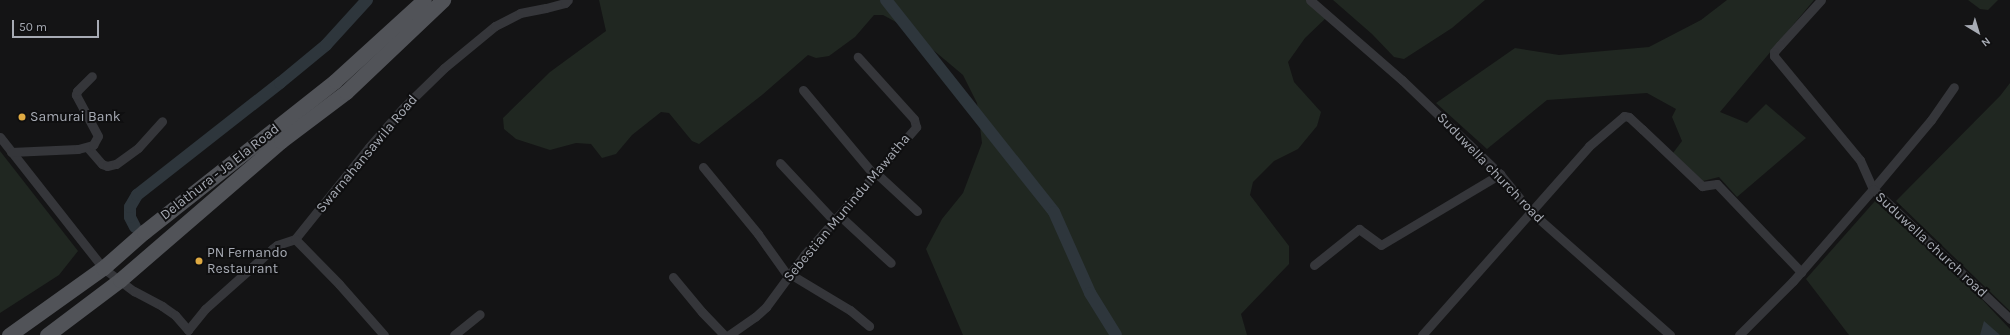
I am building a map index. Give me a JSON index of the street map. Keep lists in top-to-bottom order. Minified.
{"streets":{"main road":["Delathura - Ja Ela Road"],"street":["Swarnahansawila Road","Suduwella church road","Sebestian Munindu Mawatha"]},"places":["Samurai Bank","PN Fernando Restaurant"],"scale_bar":"50 m","north":"bottom right"}
